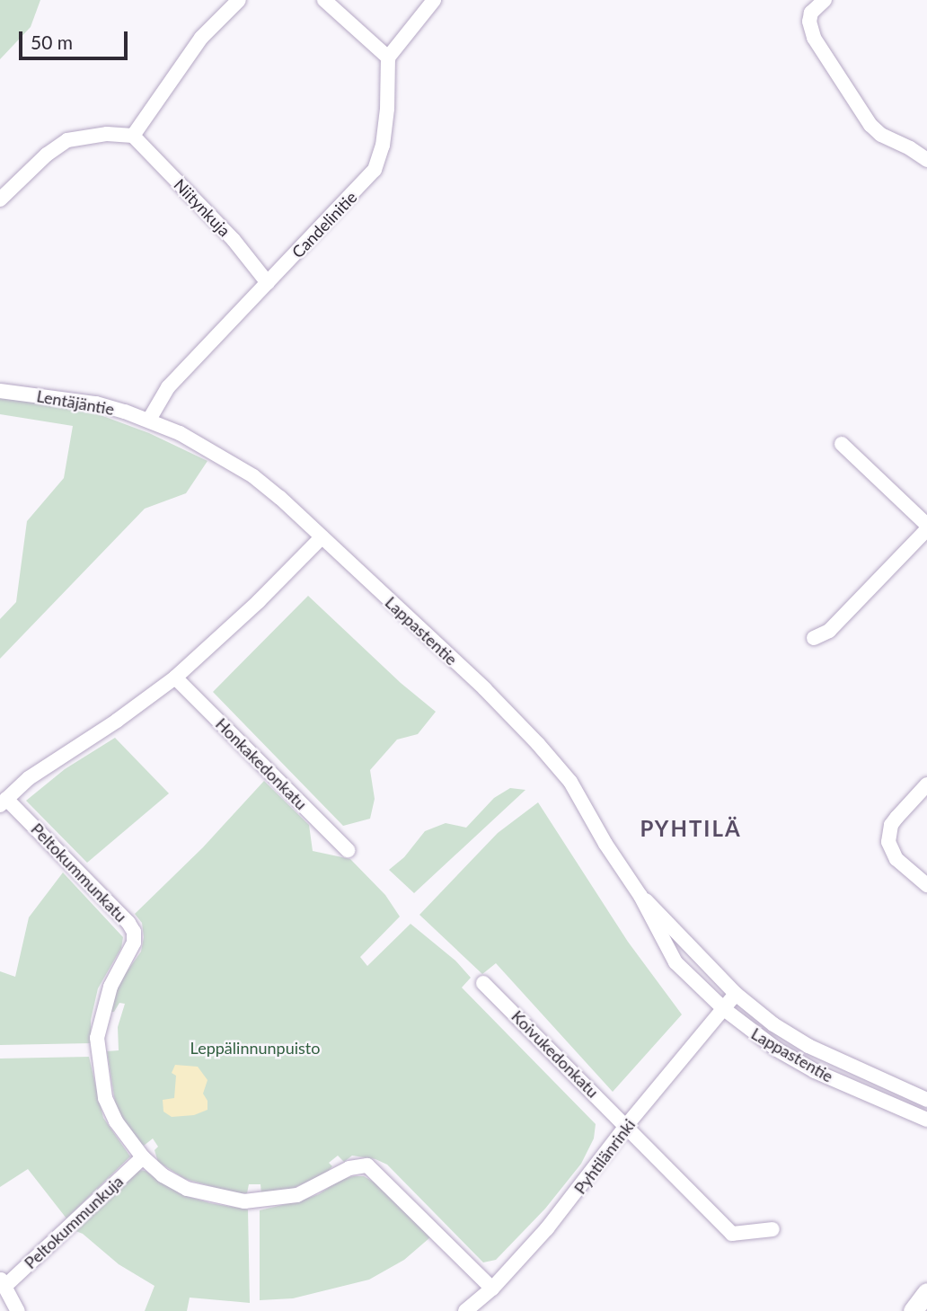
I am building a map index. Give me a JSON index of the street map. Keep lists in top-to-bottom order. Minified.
{"streets":{"street":["Niitynkuja","Candelinitie","Lentäjäntie","Lappastentie","Honkakedonkatu","Peltokummunkatu","Koivukedonkatu","Pyhtilänrinki","Peltokummunkuja"]},"crossings":[["Niitynkuja","Candelinitie"],["Candelinitie","Lentäjäntie"],["Candelinitie","Lappastentie"],["Lentäjäntie","Lappastentie"],["Lappastentie","Pyhtilänrinki"],["Peltokummunkatu","Pyhtilänrinki"],["Peltokummunkatu","Peltokummunkuja"],["Koivukedonkatu","Pyhtilänrinki"]],"districts":["PYHTILÄ"],"parks":["Leppälinnunpuisto"],"scale_bar":"50 m"}
